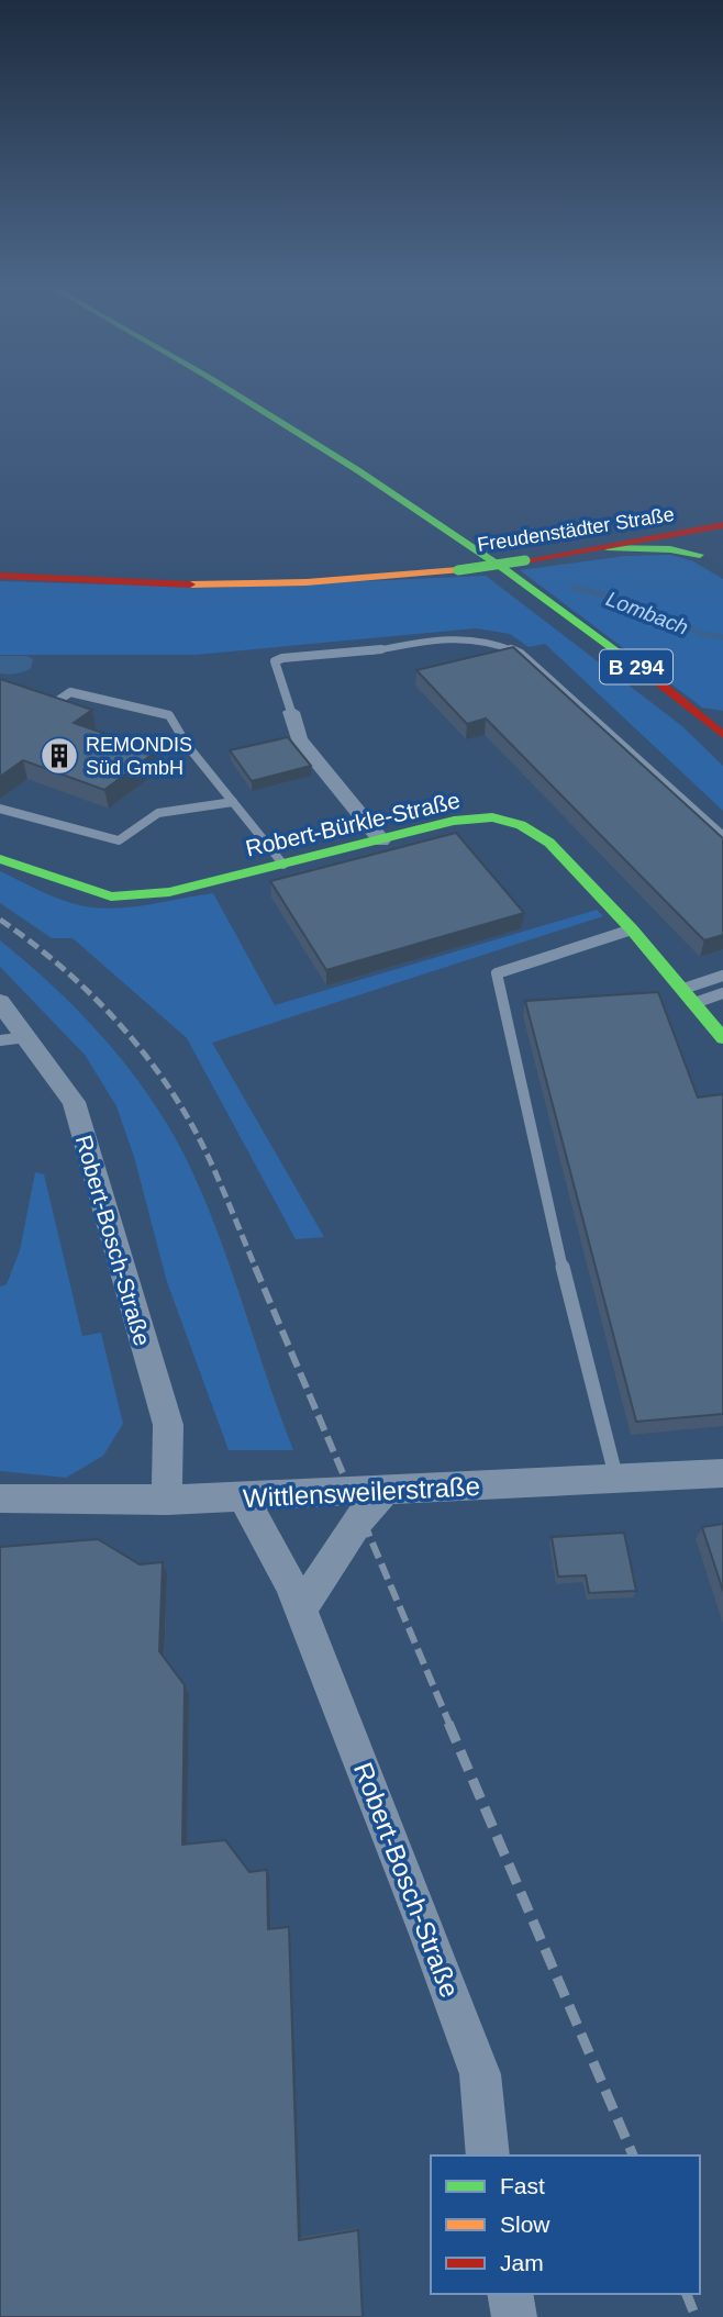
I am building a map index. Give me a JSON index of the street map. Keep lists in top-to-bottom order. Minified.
{"streets":{"main road":["Freudenstädter Straße","B 294","Robert-Bürkle-Straße"],"street":["Robert-Bosch-Straße","Wittlensweilerstraße"]},"crossings":[["Robert-Bosch-Straße","Wittlensweilerstraße"]],"water":["Lombach"],"places":{"building":["REMONDIS Süd GmbH"]},"legend":["Fast","Slow","Jam"]}
